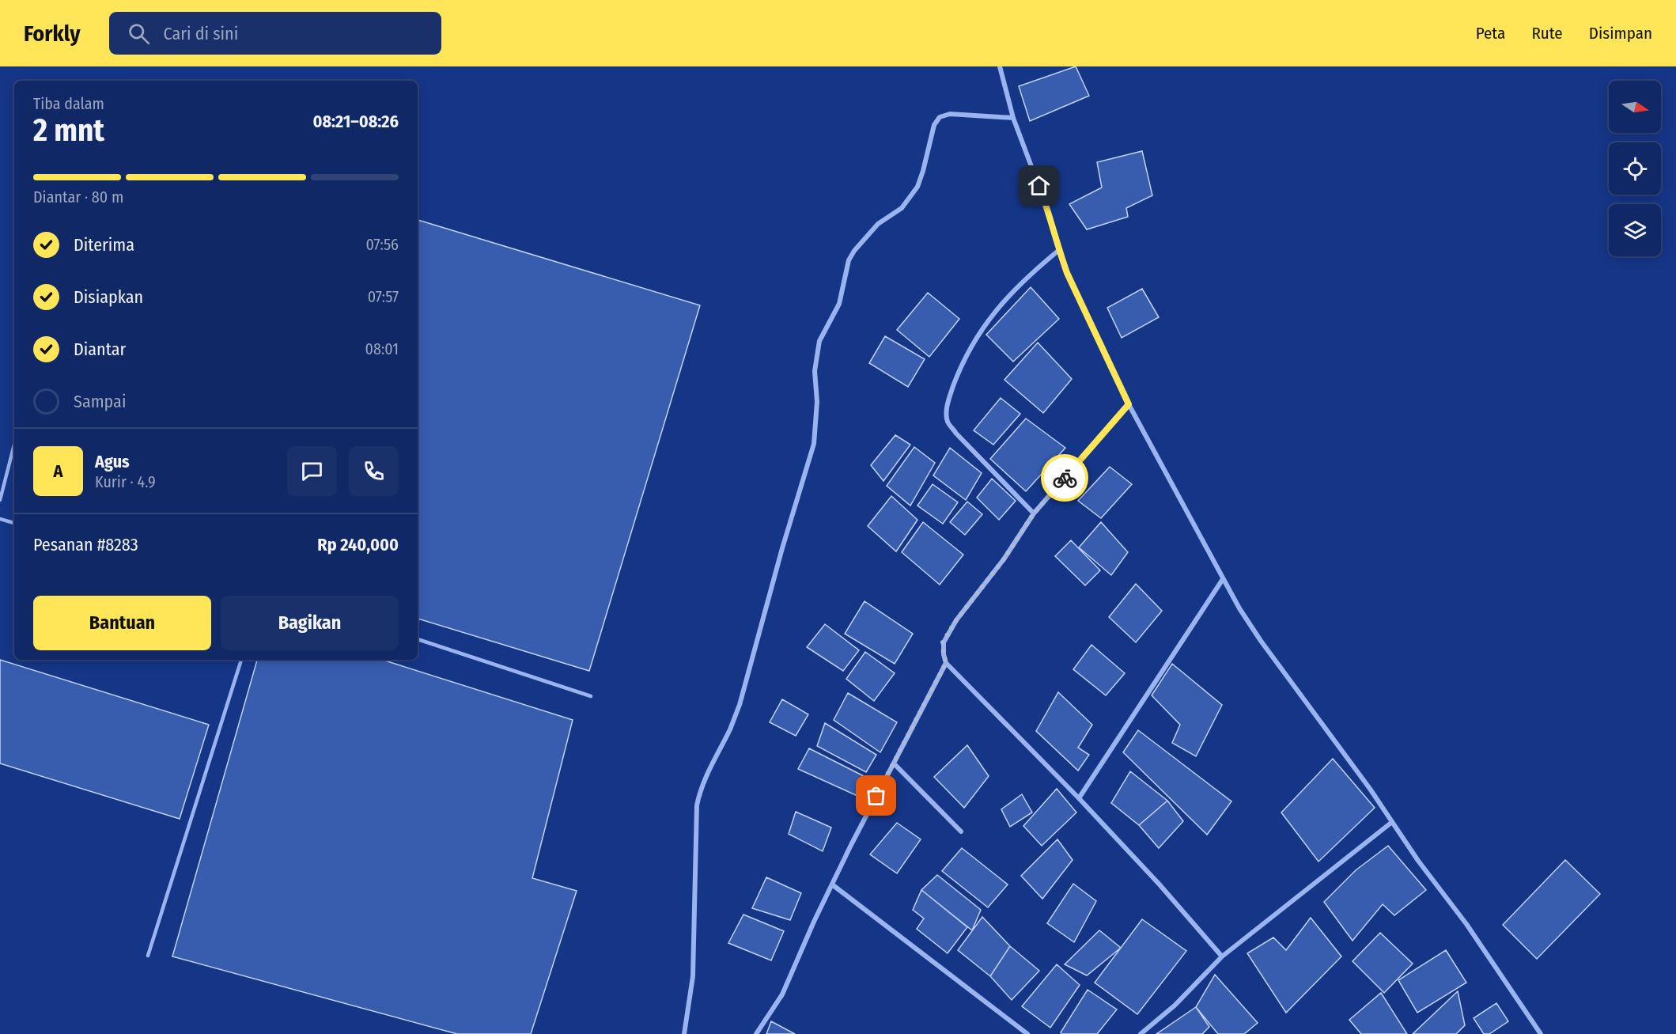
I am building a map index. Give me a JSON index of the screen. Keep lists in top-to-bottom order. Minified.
{"north":"right","page":{"header":"Forkly","search":"Cari di sini","nav":["Peta","Rute","Disimpan"],"heading":["2 mnt","Tiba dalam","08:21–08:26"],"panel":["Agus","Kurir · 4.9","Pesanan #8283","Rp 240,000"],"bar":"Diantar · 80 m","list":[["Diterima","07:56"],["Disiapkan","07:57"],["Diantar","08:01"],"Sampai"],"round":"A","buttons":["Bantuan","Bagikan"]}}
